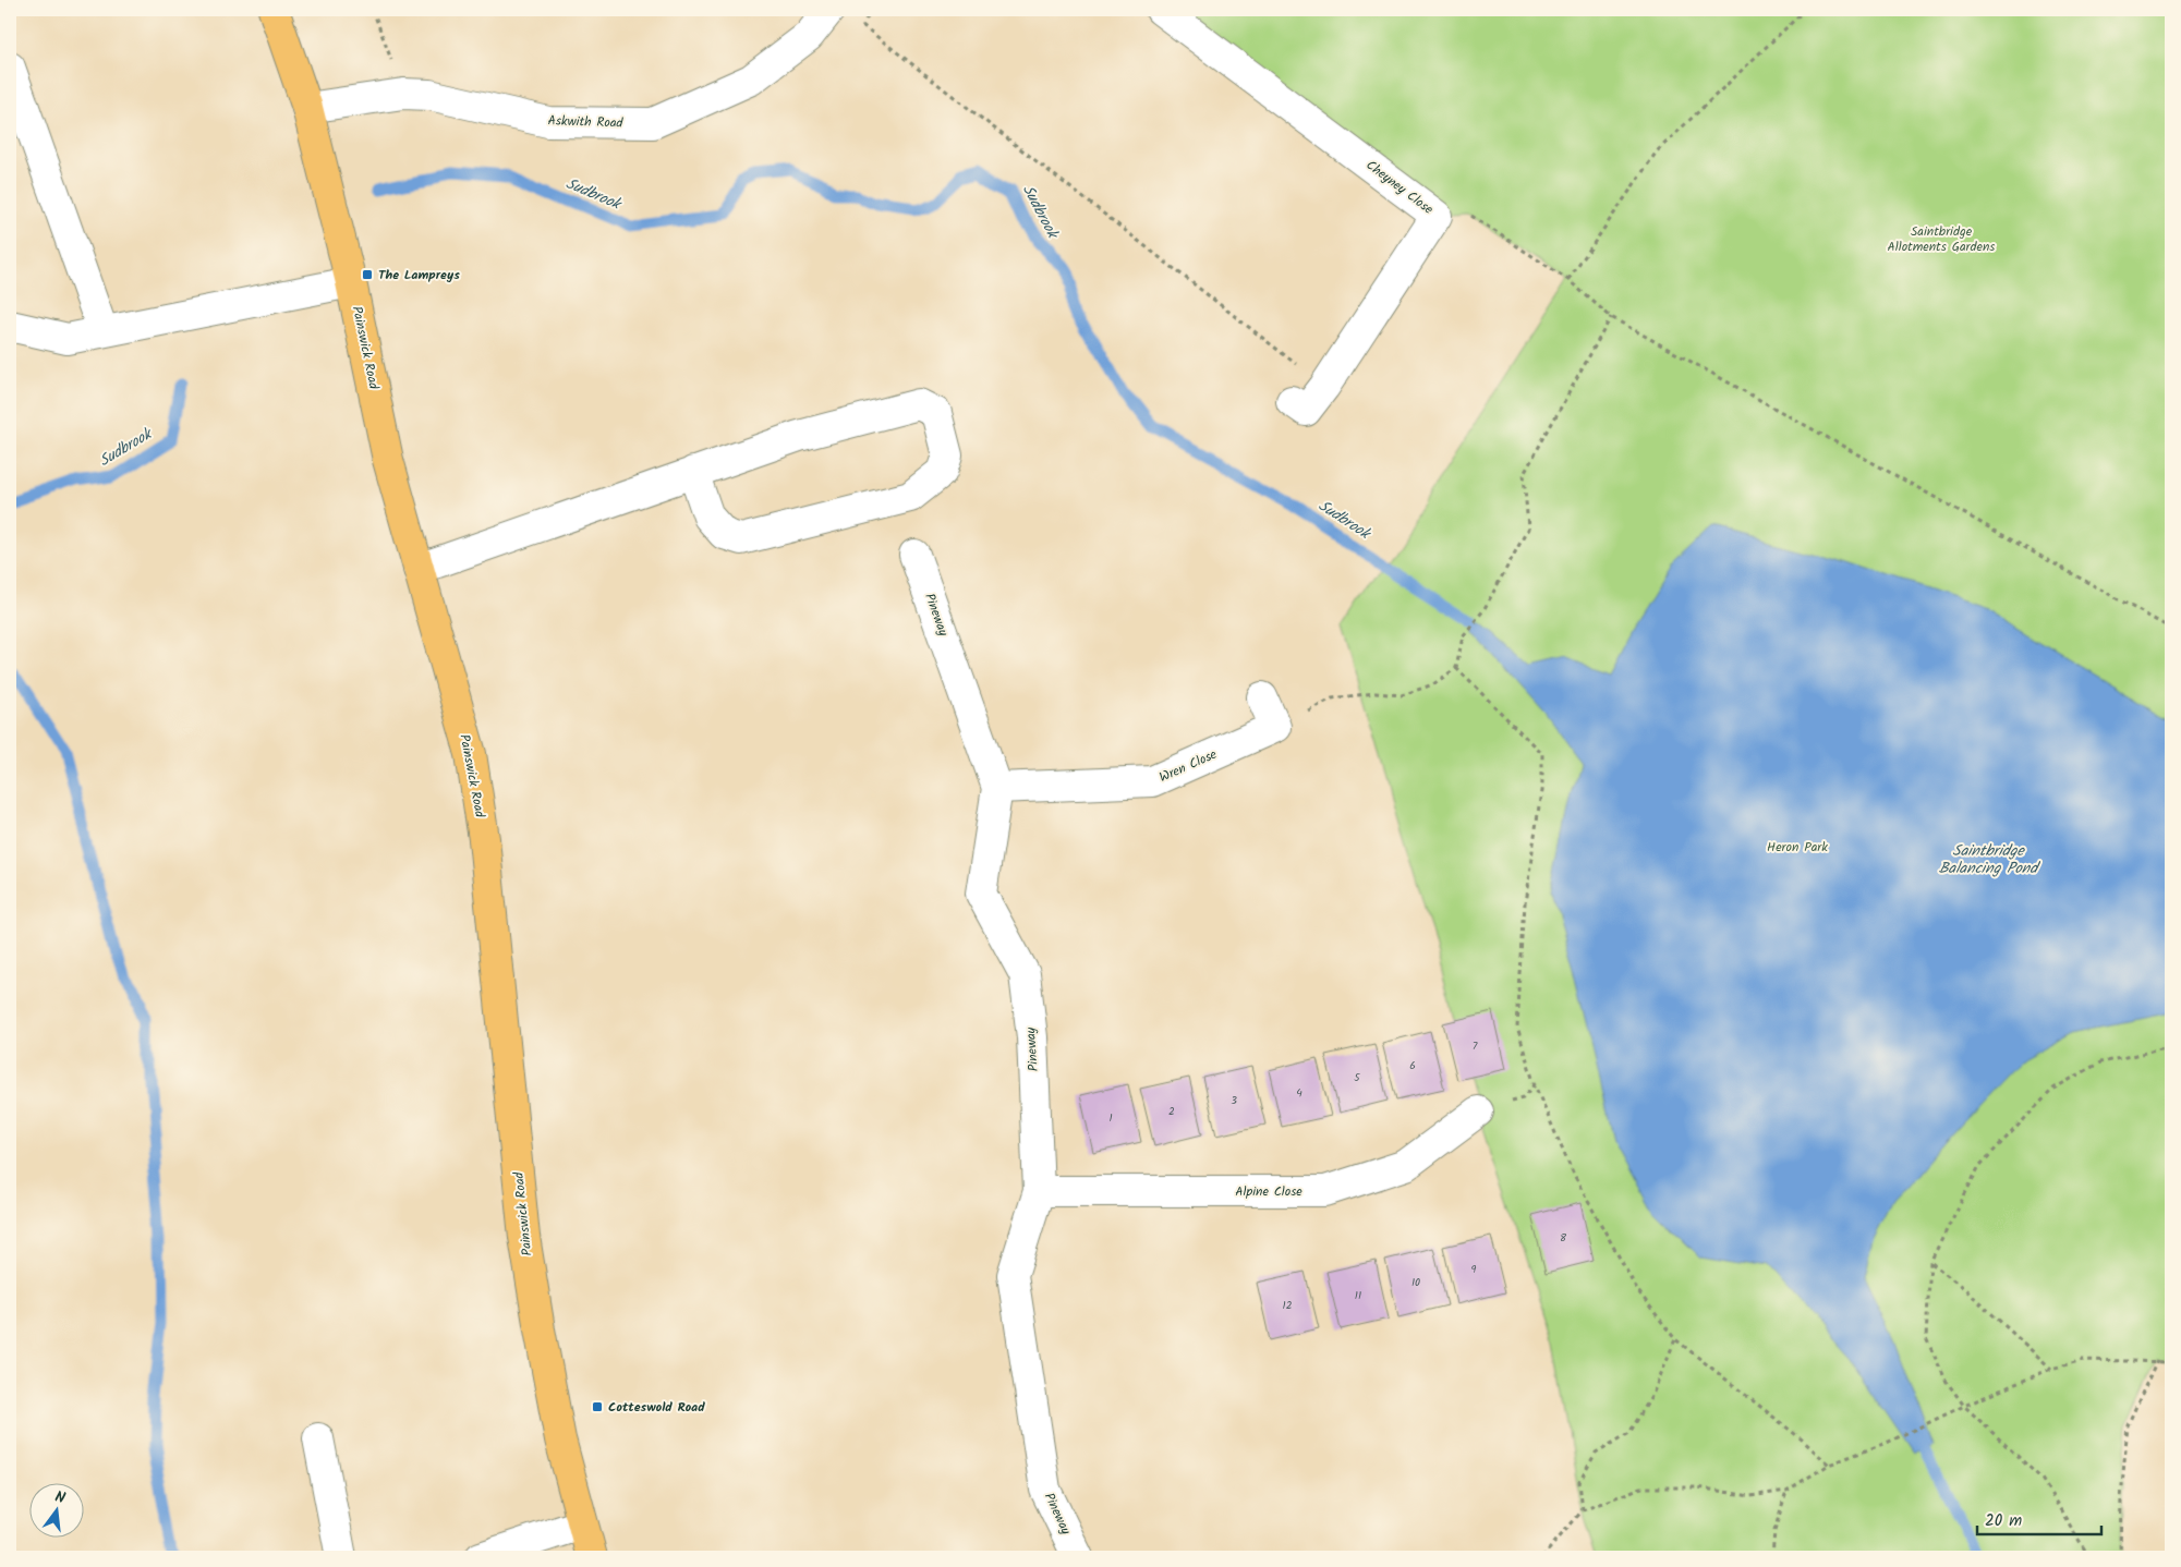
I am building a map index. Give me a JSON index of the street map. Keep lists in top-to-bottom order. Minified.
{"streets":{"main road":["Painswick Road"],"street":["Askwith Road","Cheyney Close","Pineway","Wren Close","Alpine Close"]},"crossings":[["Askwith Road","Painswick Road"],["Pineway","Wren Close"],["Pineway","Alpine Close"]],"water":["Sudbrook","Saintbridge Balancing Pond"],"parks":["Saintbridge Allotments Gardens","Heron Park"],"places":{"transit":["The Lampreys","Cotteswold Road"]},"house_numbers":["7","6","5","4","3","2","1","8","9","10","11","12"],"scale_bar":"20 m","north":"top"}
